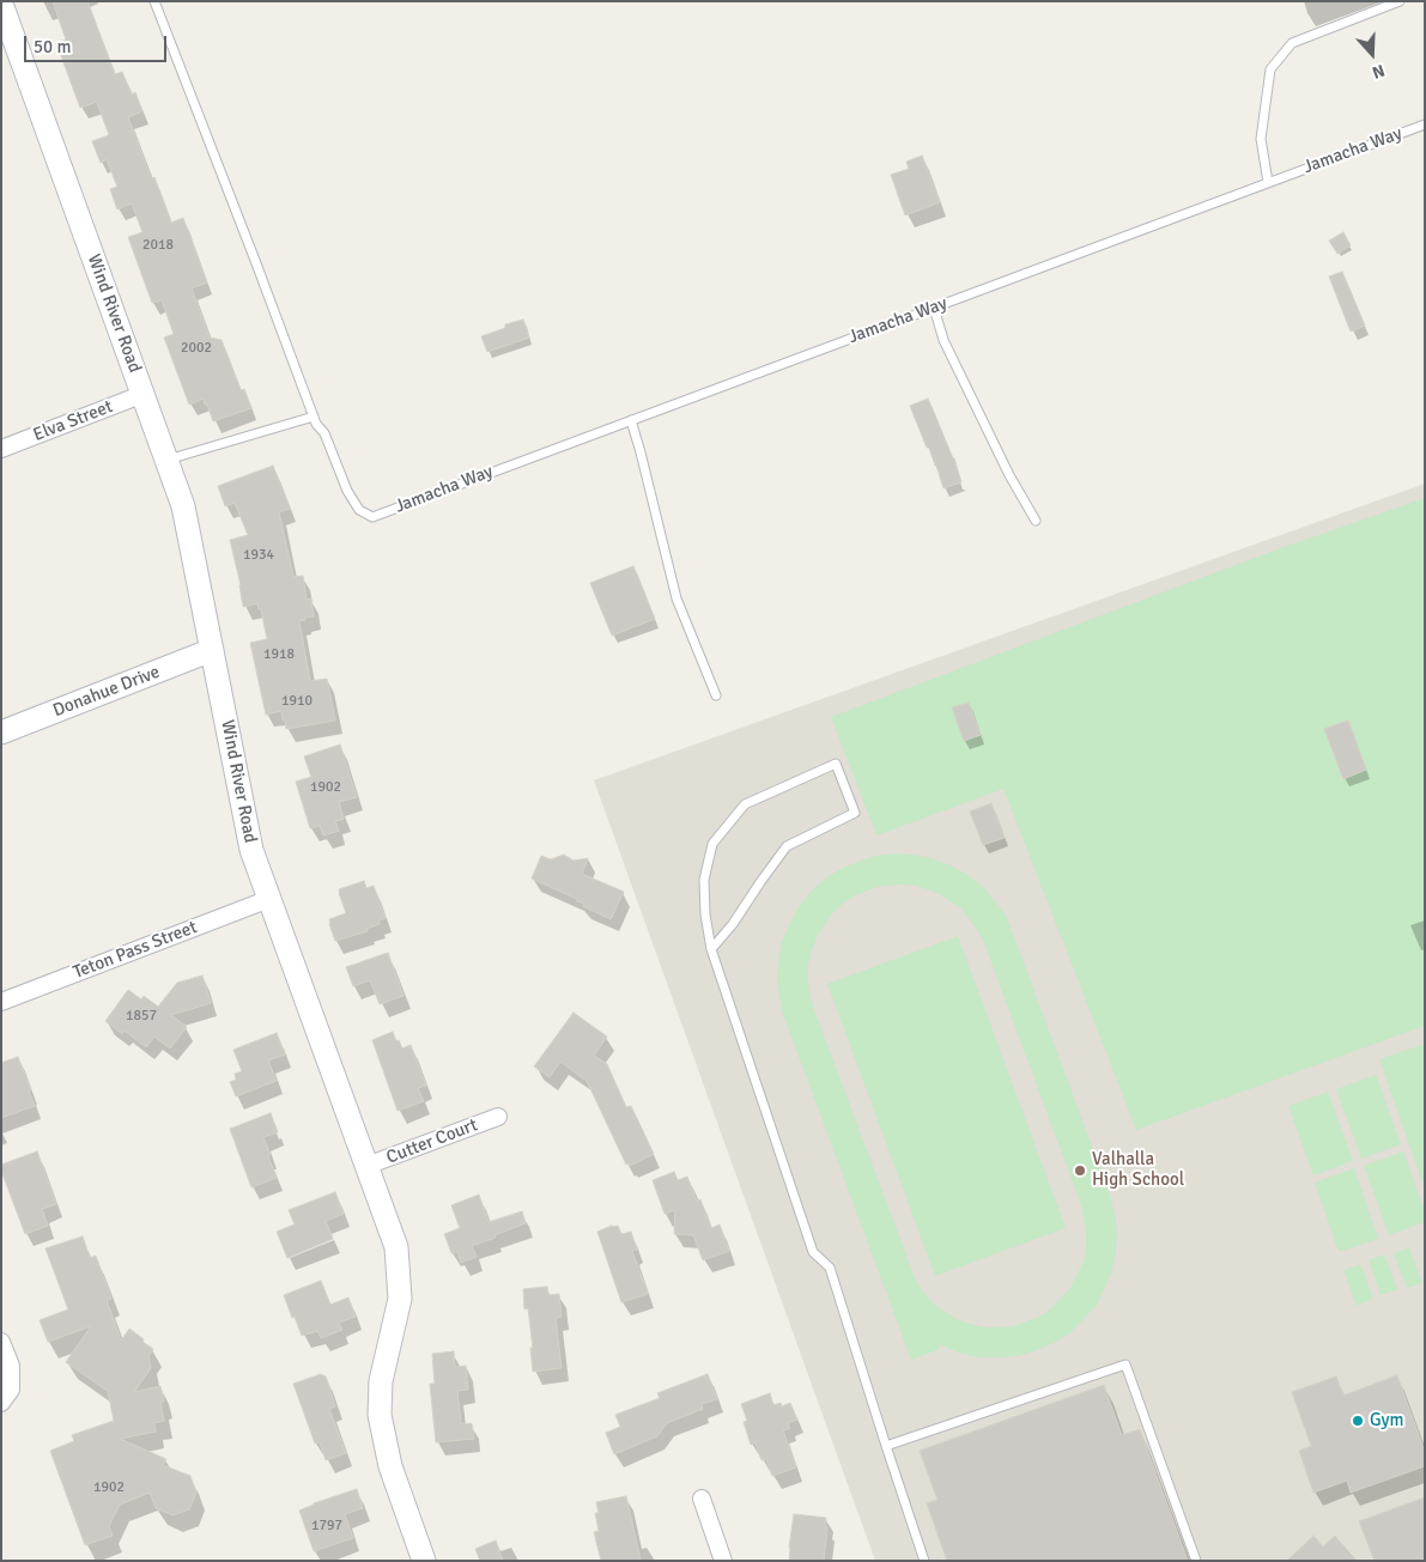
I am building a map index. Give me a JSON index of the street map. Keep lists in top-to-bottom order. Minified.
{"streets":{"street":["Wind River Road","Elva Street","Donahue Drive","Teton Pass Street","Cutter Court"],"lane":["Jamacha Way"]},"crossings":[["Wind River Road","Elva Street"],["Wind River Road","Donahue Drive"],["Wind River Road","Teton Pass Street"],["Wind River Road","Cutter Court"]],"places":["Valhalla High School","Gym"],"house_numbers":["2018","2002","1934","1918","1910","1902","1857","1902","1797"],"scale_bar":"50 m","north":"bottom"}
